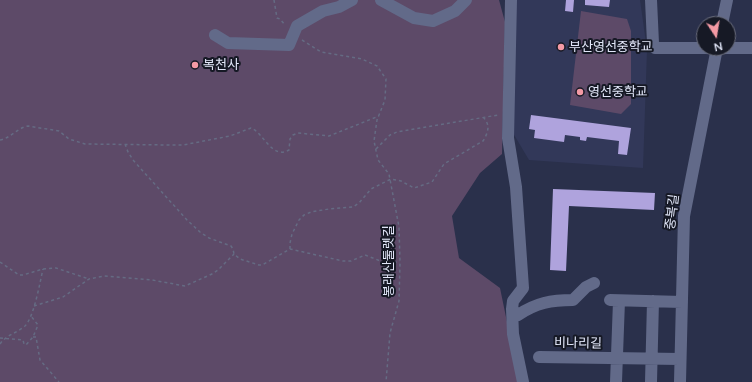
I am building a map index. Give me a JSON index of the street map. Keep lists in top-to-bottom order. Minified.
{"streets":{"street":["중복길","비나리길"],"path":["봉래산둘렛길"]},"crossings":[["중복길","비나리길"]],"places":["부산영선중학교","복천사","영선중학교"],"north":"bottom"}
